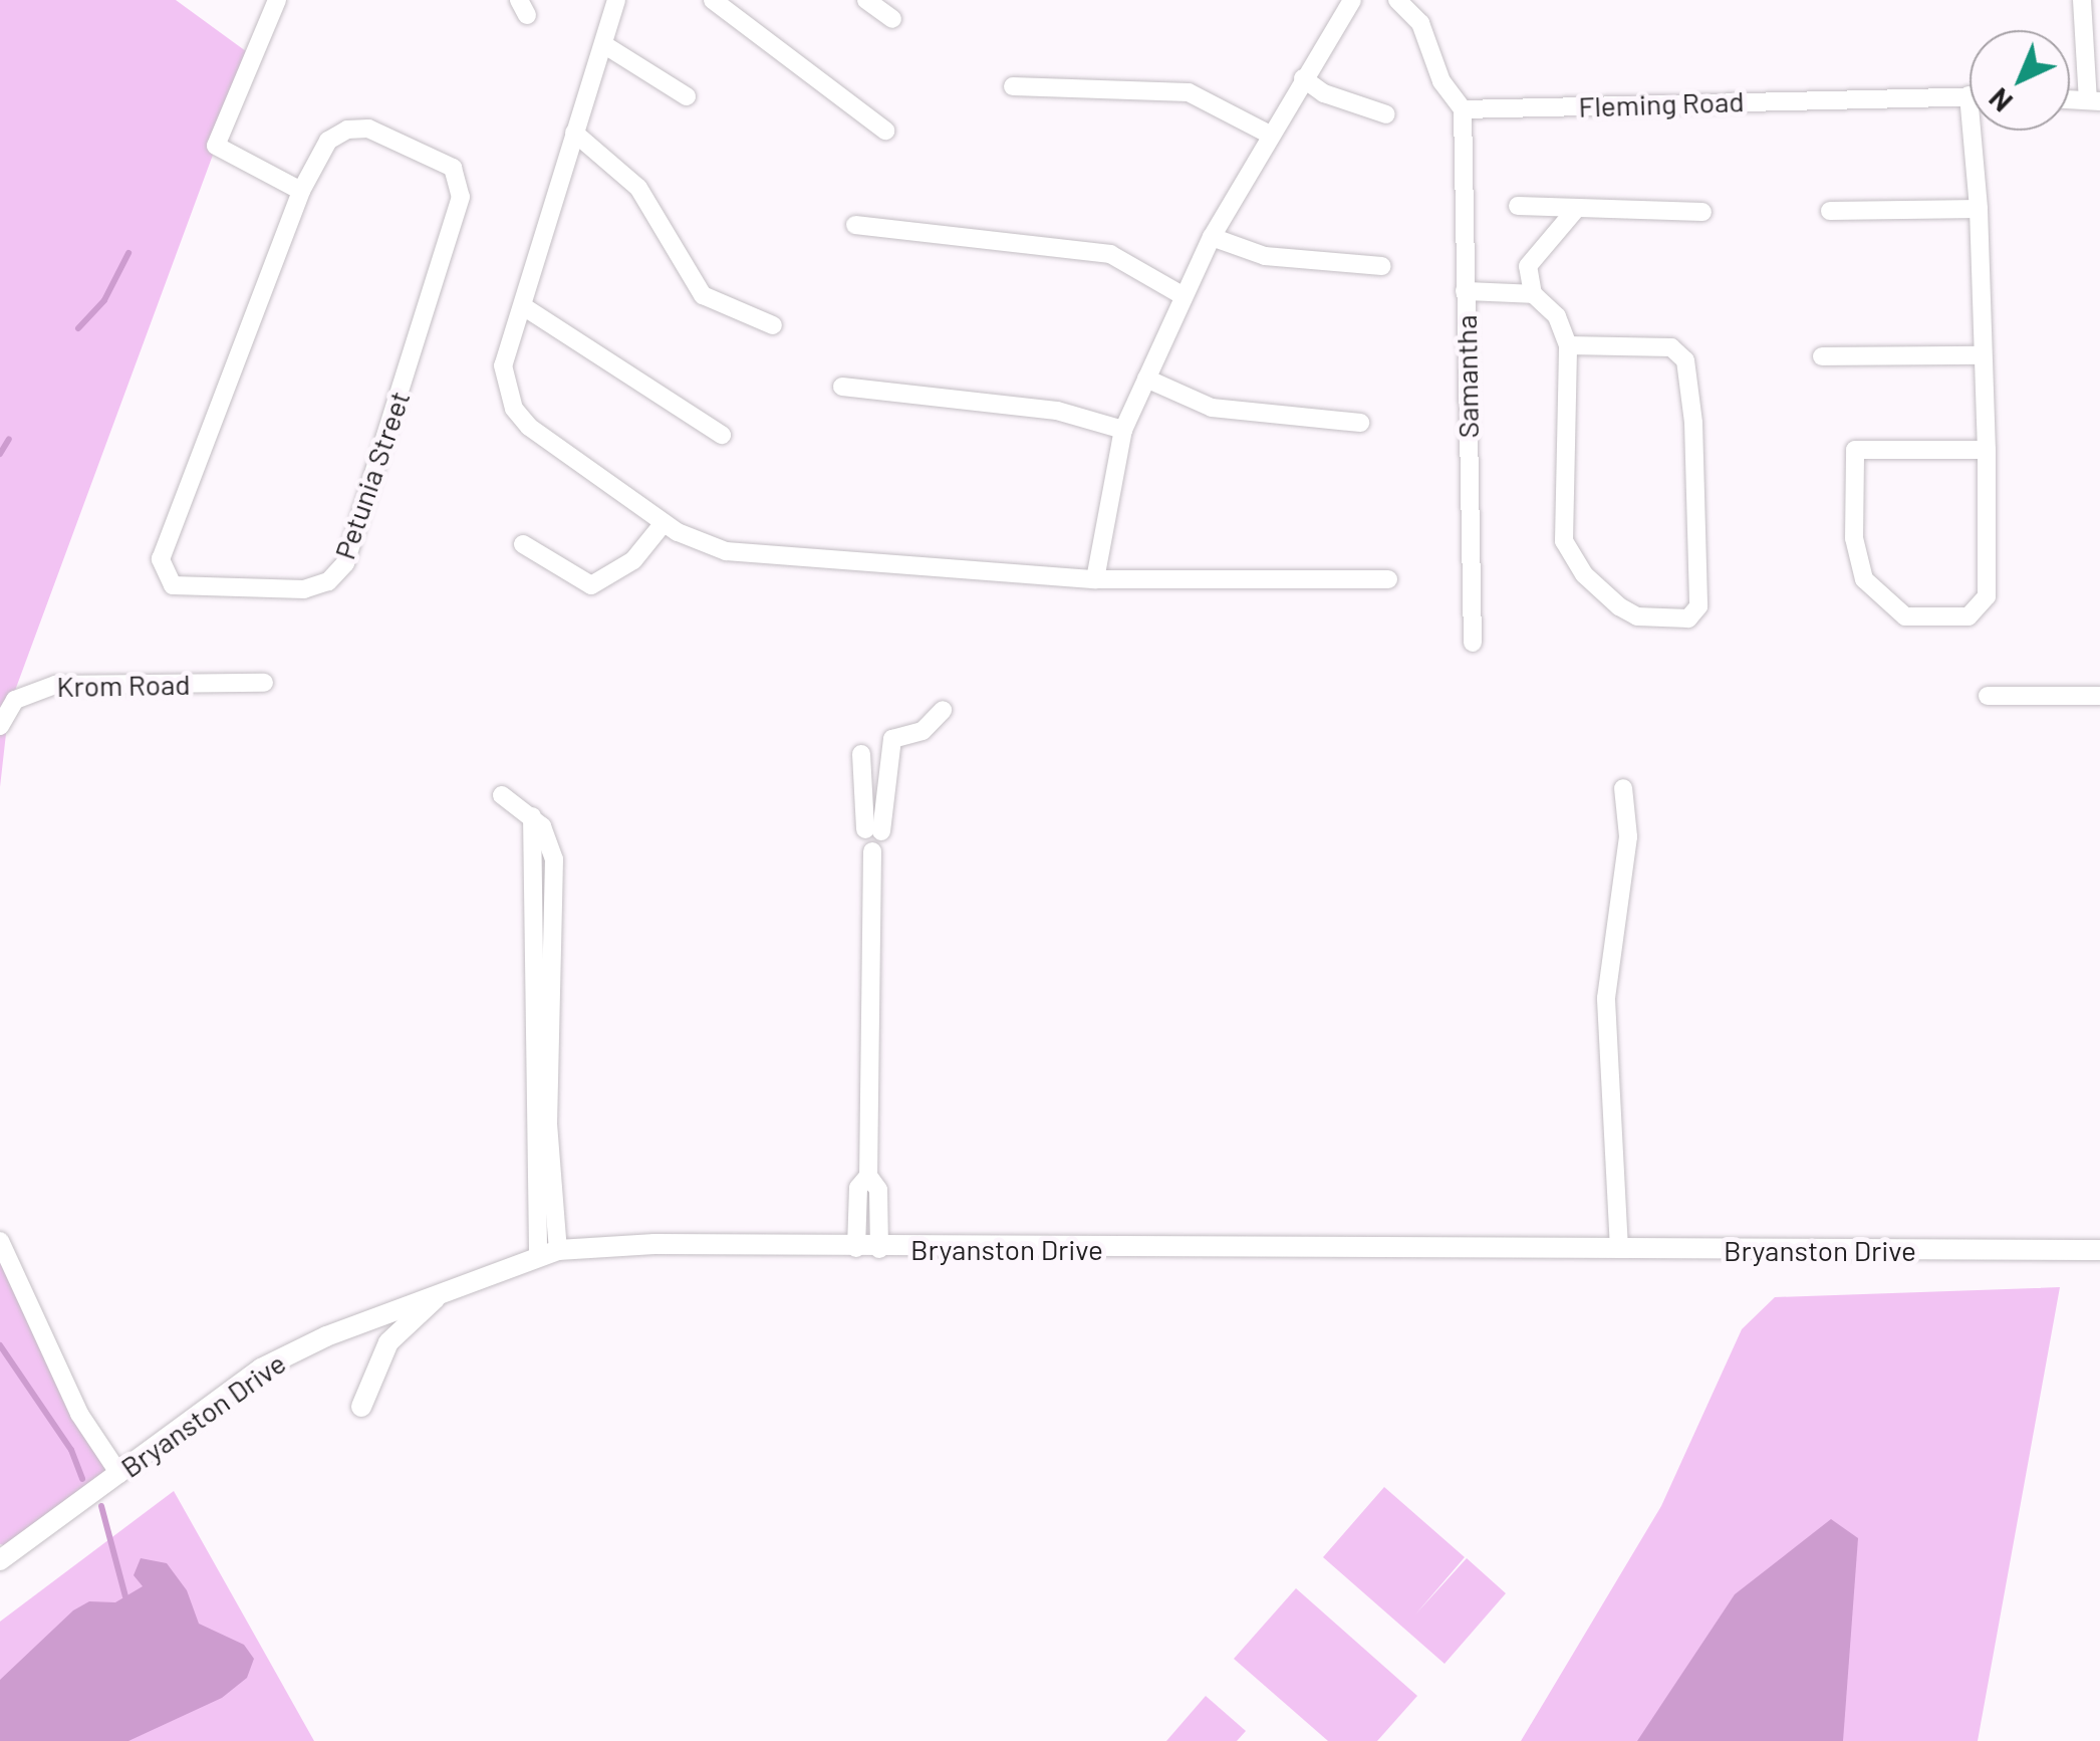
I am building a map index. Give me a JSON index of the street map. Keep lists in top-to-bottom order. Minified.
{"streets":{"street":["Fleming Road","Samantha","Petunia Street","Krom Road","Bryanston Drive"]},"crossings":[["Fleming Road","Samantha"]],"north":"bottom left"}
